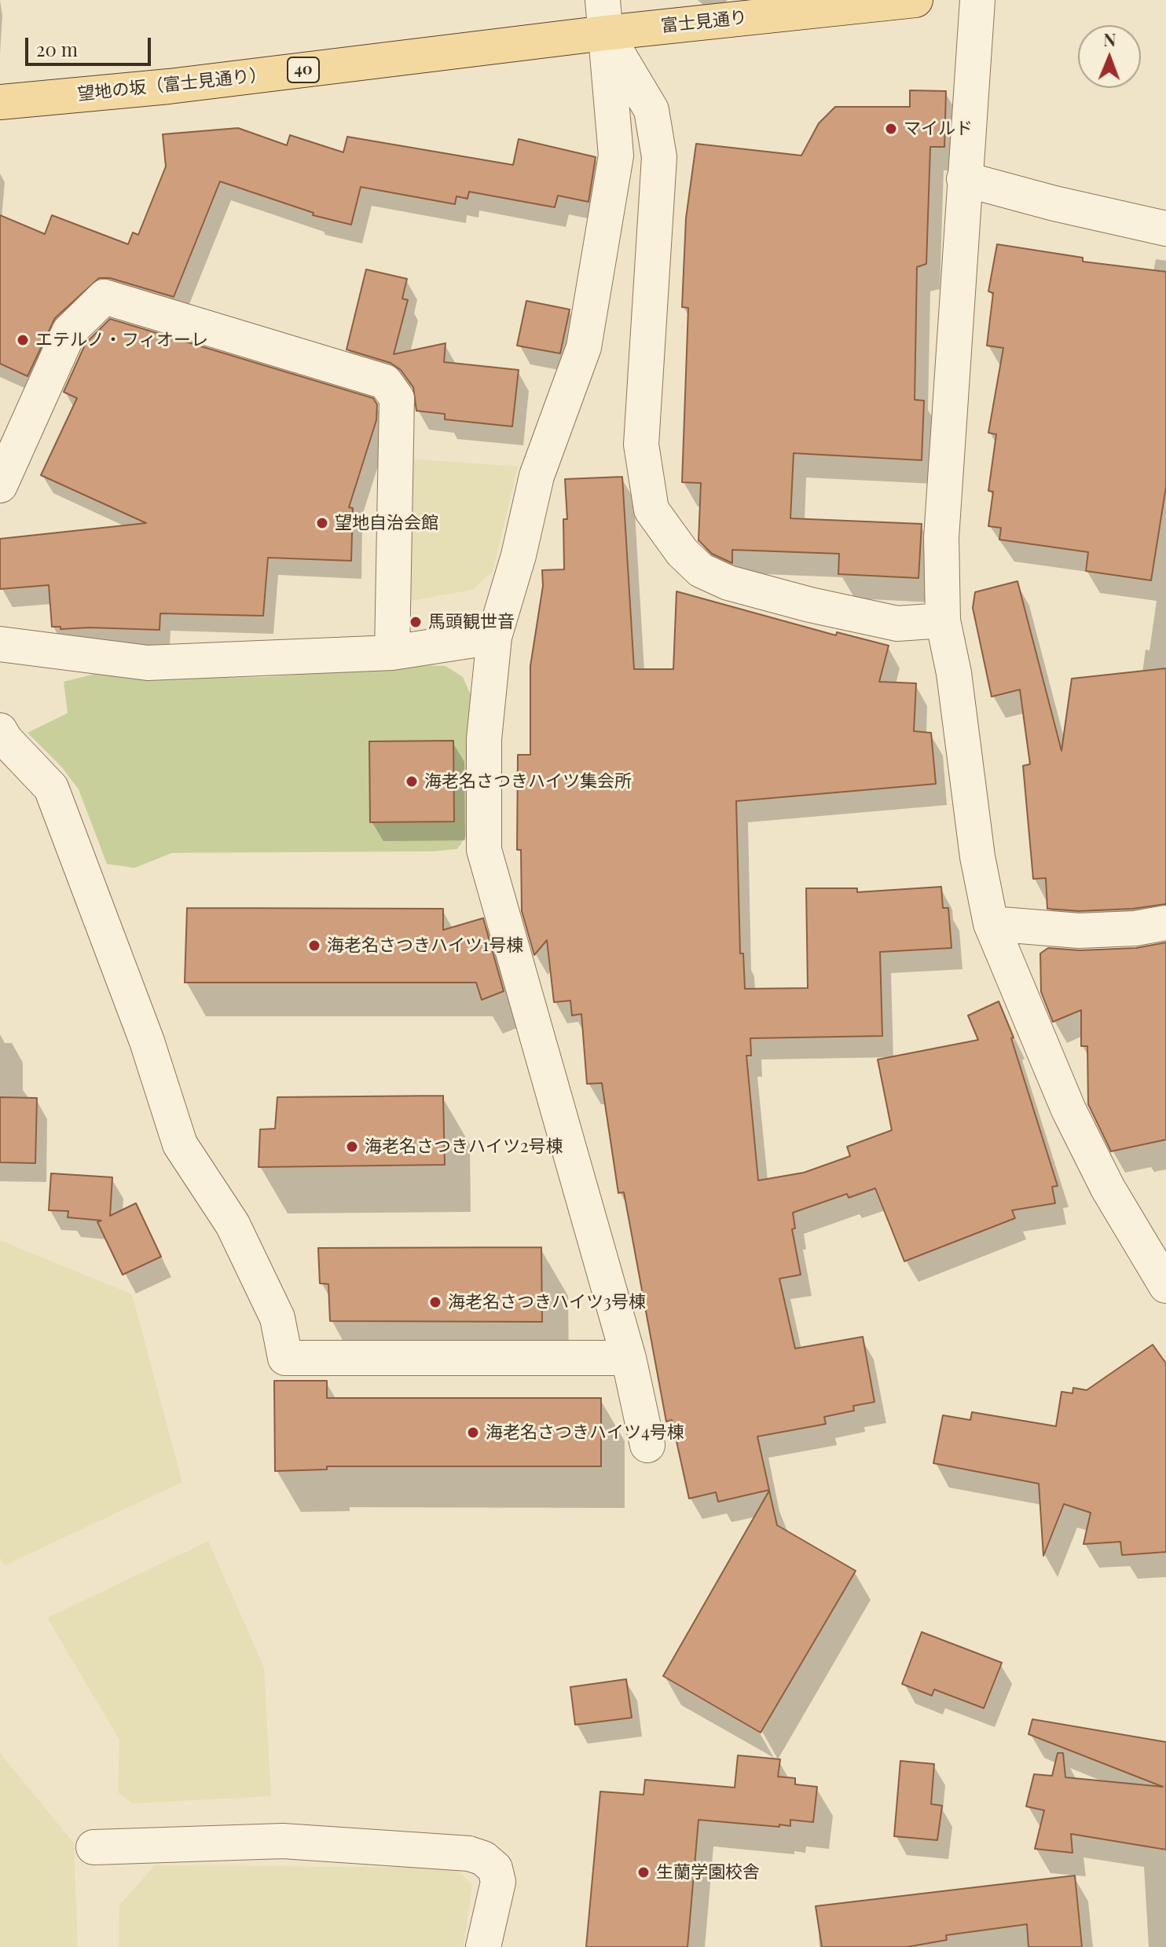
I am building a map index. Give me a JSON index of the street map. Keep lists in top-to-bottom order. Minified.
{"streets":{"main road":["富士見通り","40","望地の坂（富士見通り）"]},"crossings":[["富士見通り","望地の坂（富士見通り）"]],"places":["マイルド","エテルノ・フィオーレ","望地自治会館","馬頭観世音","海老名さつきハイツ集会所","海老名さつきハイツ1号棟","海老名さつきハイツ2号棟","海老名さつきハイツ3号棟","海老名さつきハイツ4号棟","生蘭学園校舎"],"scale_bar":"20 m","north":"top"}
